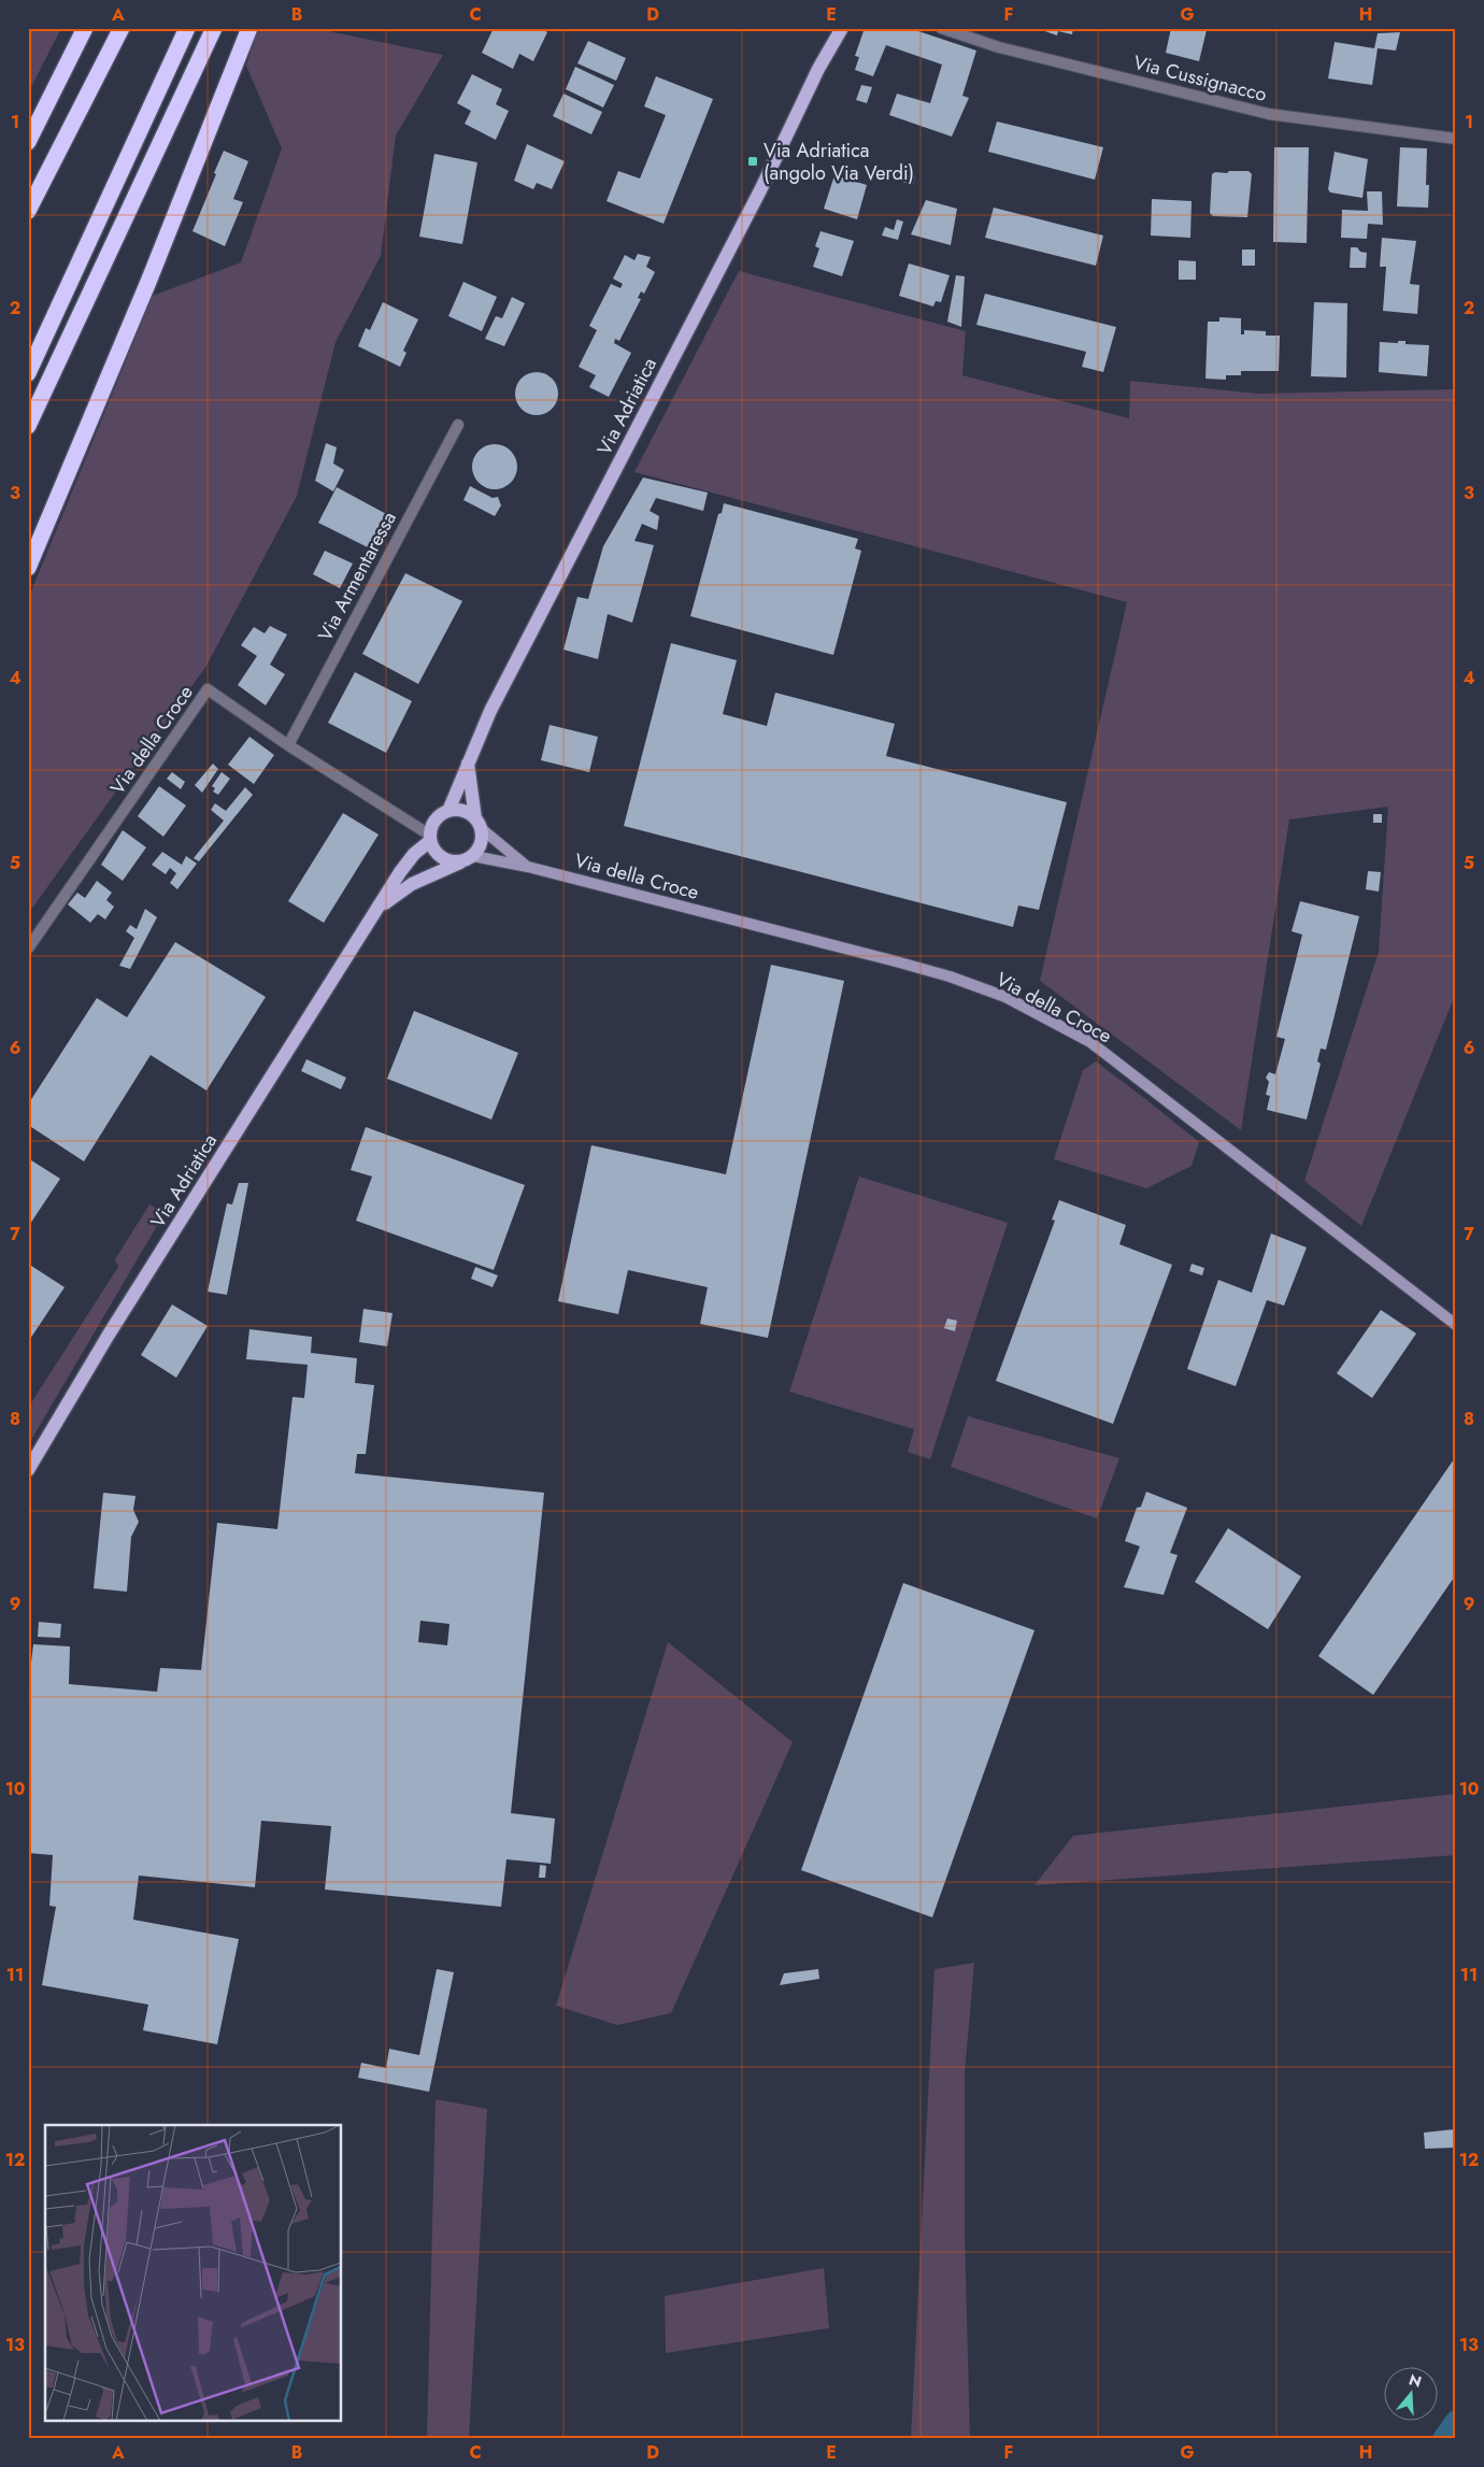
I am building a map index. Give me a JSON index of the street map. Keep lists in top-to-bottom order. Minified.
{"streets":{"main road":["Via Adriatica","Via della Croce"],"street":["Via Cussignacco","Via Armentaressa"]},"crossings":[["Via Adriatica","Via della Croce"],["Via Armentaressa","Via della Croce"]],"places":{"transit":["Via Adriatica (angolo Via Verdi)"]},"north":"top","grid":{"columns":["A","B","C","D","E","F","G","H"],"rows":["1","2","3","4","5","6","7","8","9","10","11","12","13"]}}
